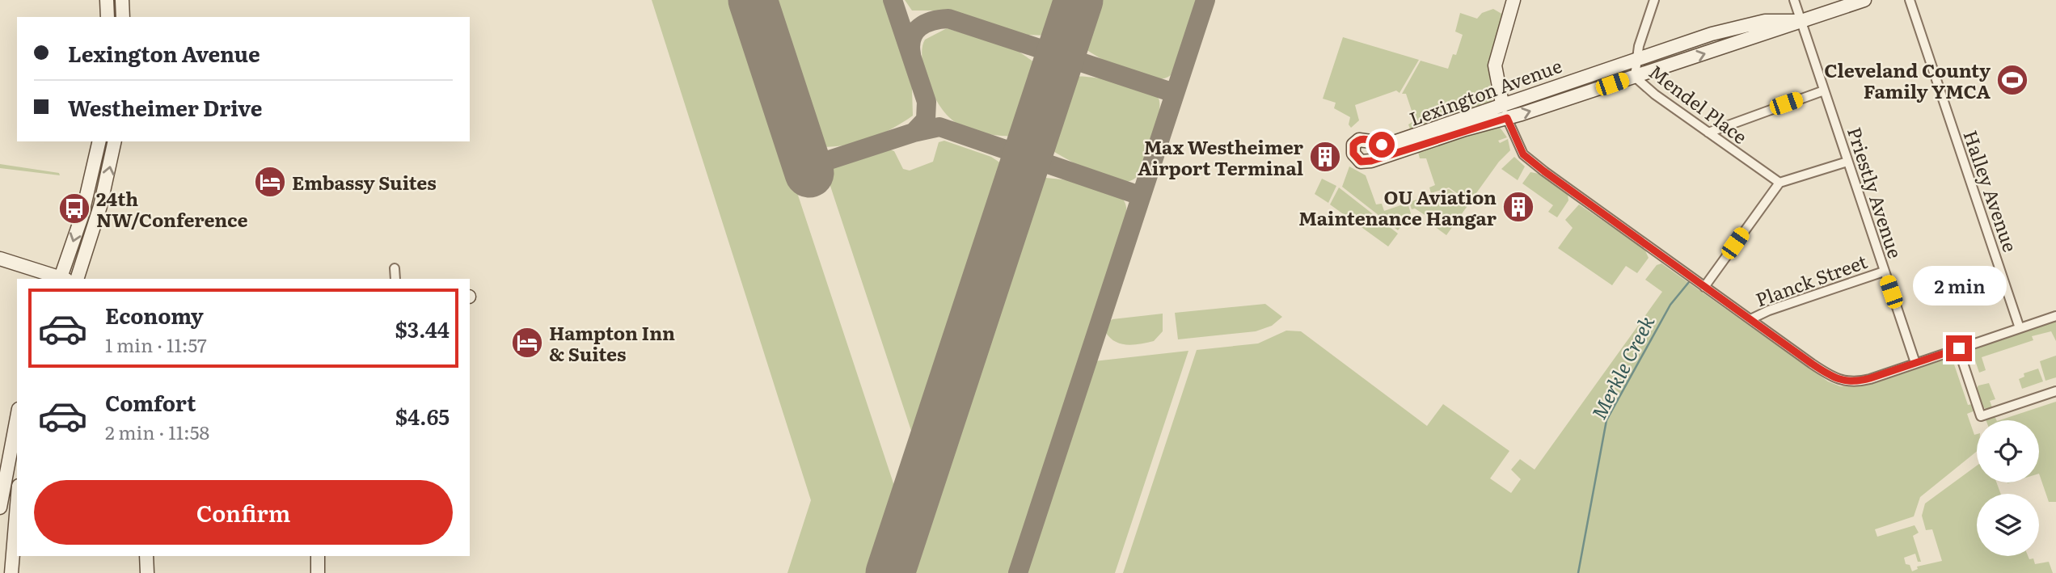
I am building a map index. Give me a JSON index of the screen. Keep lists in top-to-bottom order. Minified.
{"streets":{"street":["Lexington Avenue","Mendel Place","Halley Avenue","Priestly Avenue","Planck Street"]},"crossings":[["Lexington Avenue","Mendel Place"],["Lexington Avenue","Priestly Avenue"],["Priestly Avenue","Planck Street"]],"water":["Merkle Creek"],"places":{"sports":["Cleveland County Family YMCA"],"building":["Max Westheimer Airport Terminal","OU Aviation Maintenance Hangar"],"hotel":["Embassy Suites","Hampton Inn & Suites"],"bus stop":["24th NW/Conference"]},"page":{"banner":["Lexington Avenue","Westheimer Drive"],"bubble":"2 min","list":[{"name":"Economy","note":"1 min · 11:57","value":"$3.44"},{"name":"Comfort","note":"2 min · 11:58","value":"$4.65"}],"buttons":"Confirm"}}
